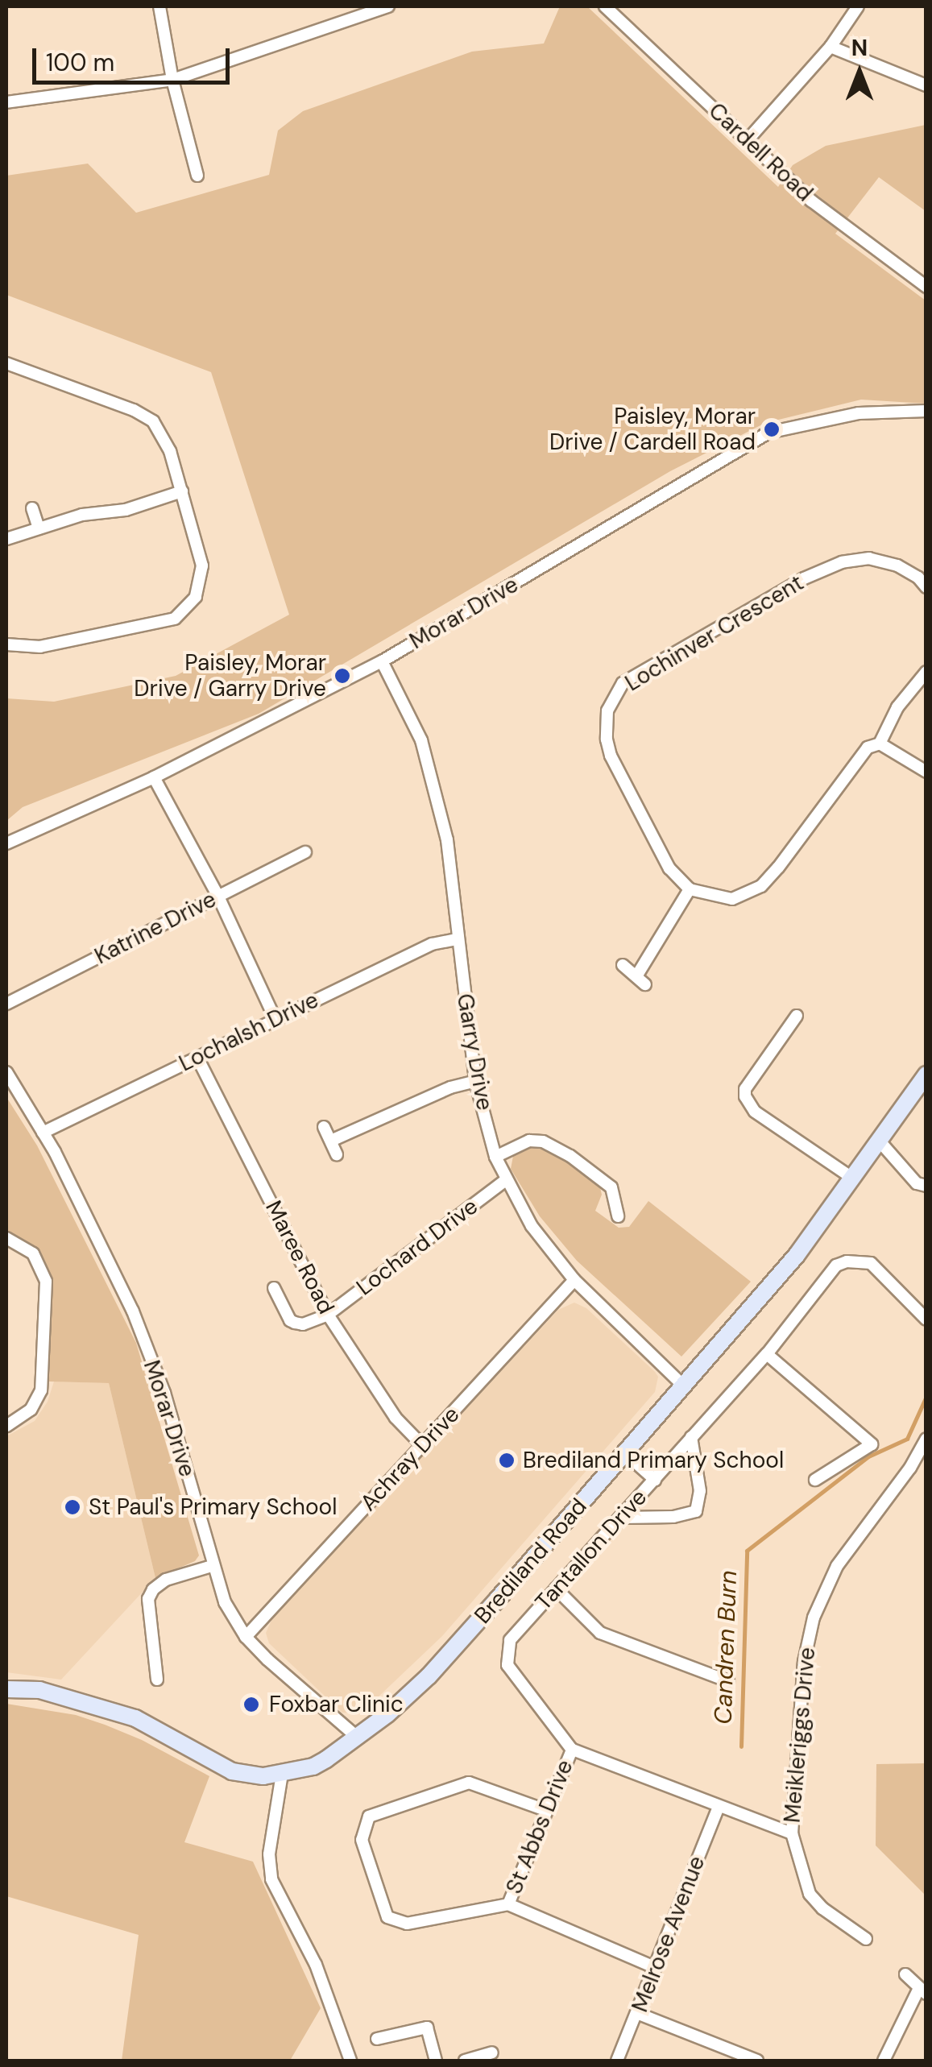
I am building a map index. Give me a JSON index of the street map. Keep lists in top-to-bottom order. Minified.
{"streets":{"street":["Cardell Road","Morar Drive","Lochinver Crescent","Katrine Drive","Lochalsh Drive","Garry Drive","Lochard Drive","Maree Road","Achray Drive","Tantallon Drive","Brediland Road","Meikleriggs Drive","St Abbs Drive","Melrose Avenue"]},"crossings":[["Morar Drive","Lochalsh Drive"],["Morar Drive","Garry Drive"],["Morar Drive","Achray Drive"],["Morar Drive","Brediland Road"],["Lochalsh Drive","Garry Drive"],["Lochalsh Drive","Maree Road"],["Garry Drive","Lochard Drive"],["Garry Drive","Achray Drive"],["Garry Drive","Brediland Road"],["Lochard Drive","Maree Road"],["Maree Road","Achray Drive"],["Tantallon Drive","St Abbs Drive"]],"water":["Candren Burn"],"places":["Paisley, Morar Drive / Cardell Road","Paisley, Morar Drive / Garry Drive","Brediland Primary School","St Paul's Primary School","Foxbar Clinic"],"scale_bar":"100 m","north":"top"}
